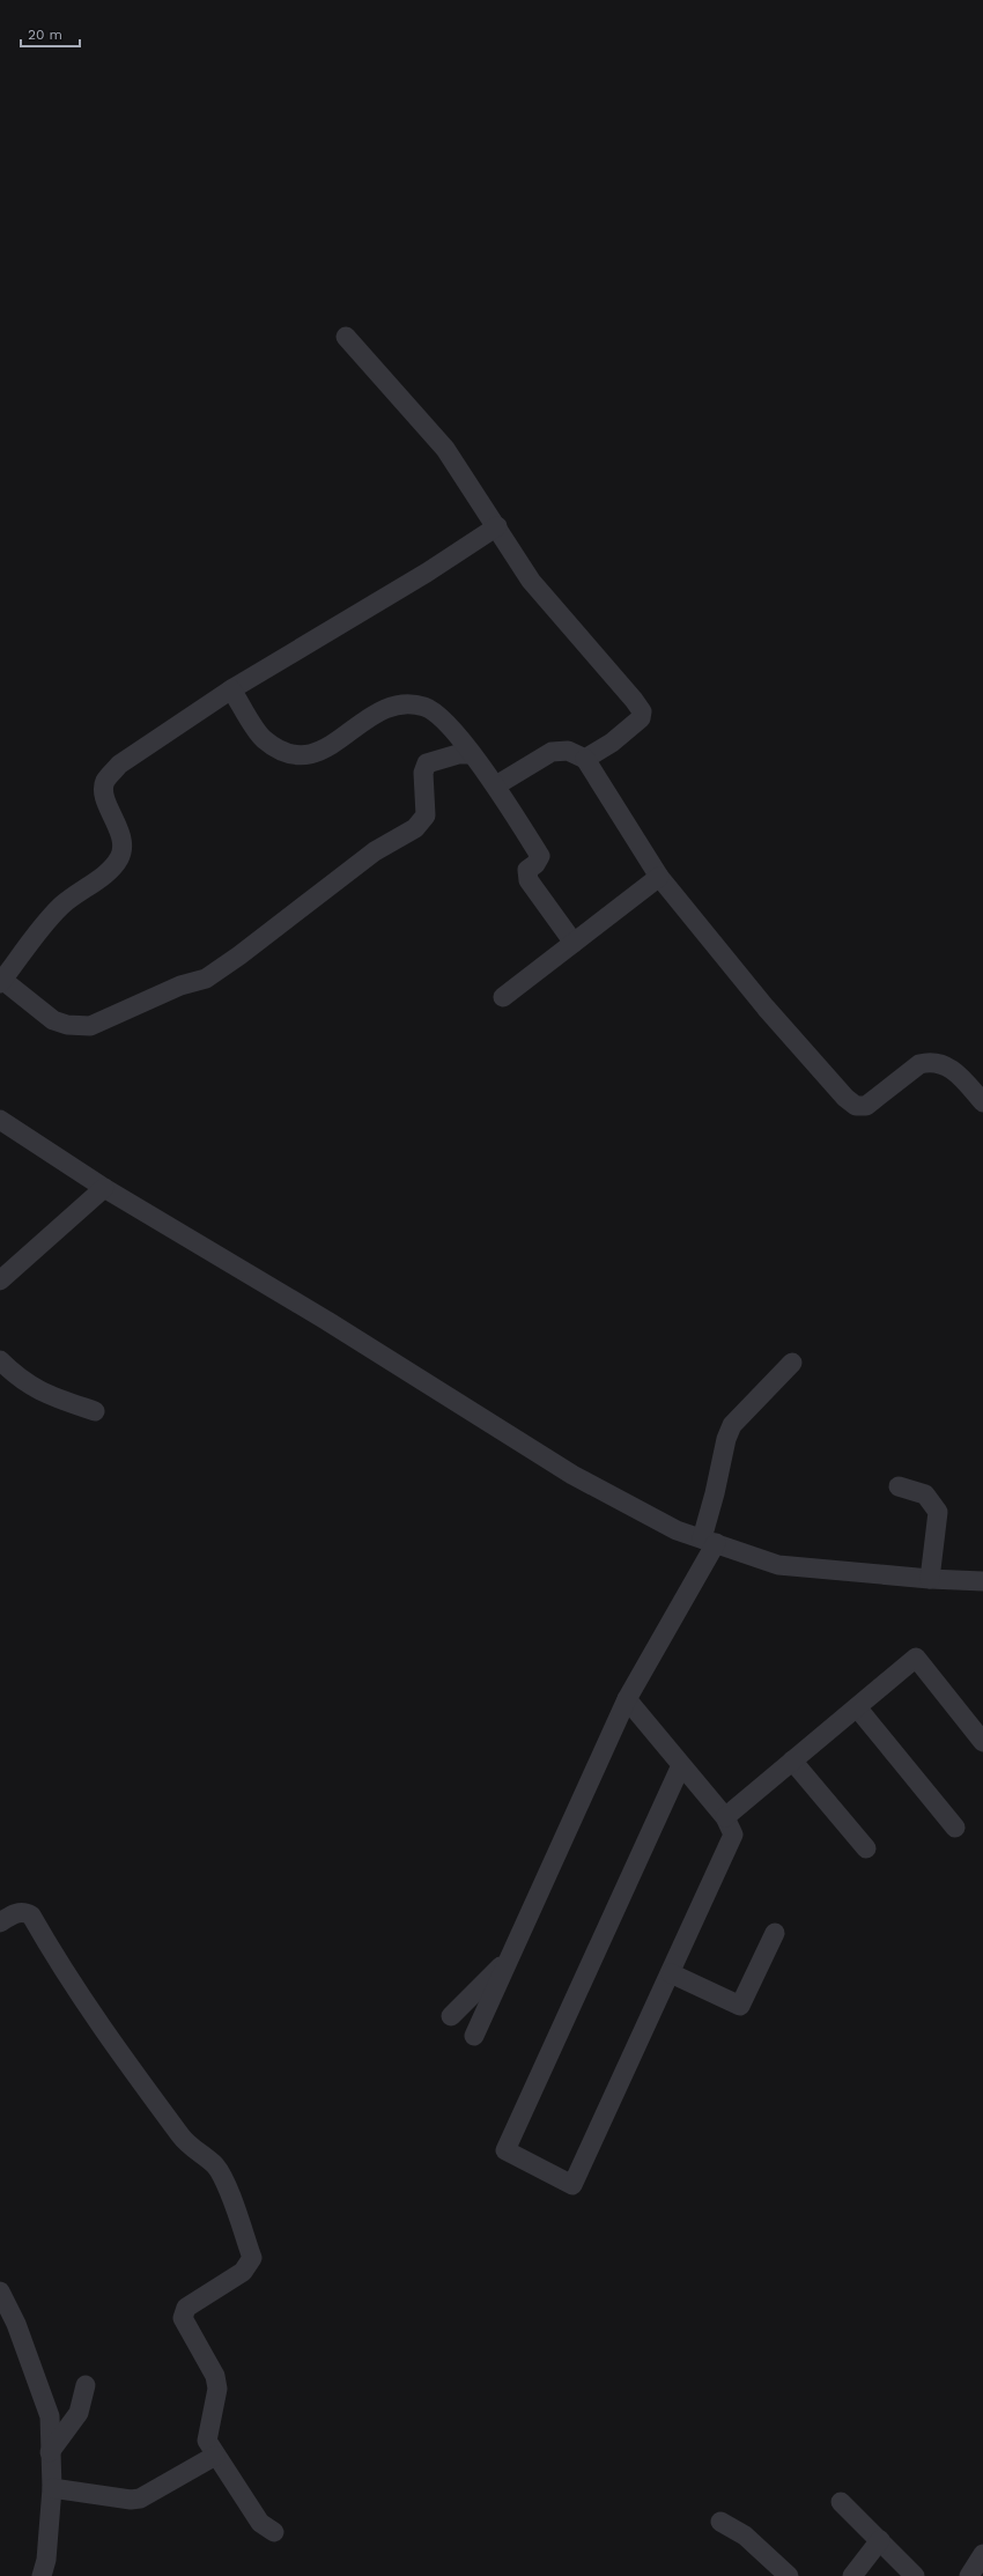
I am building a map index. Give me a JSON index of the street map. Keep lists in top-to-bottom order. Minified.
{"scale_bar":"20 m"}
